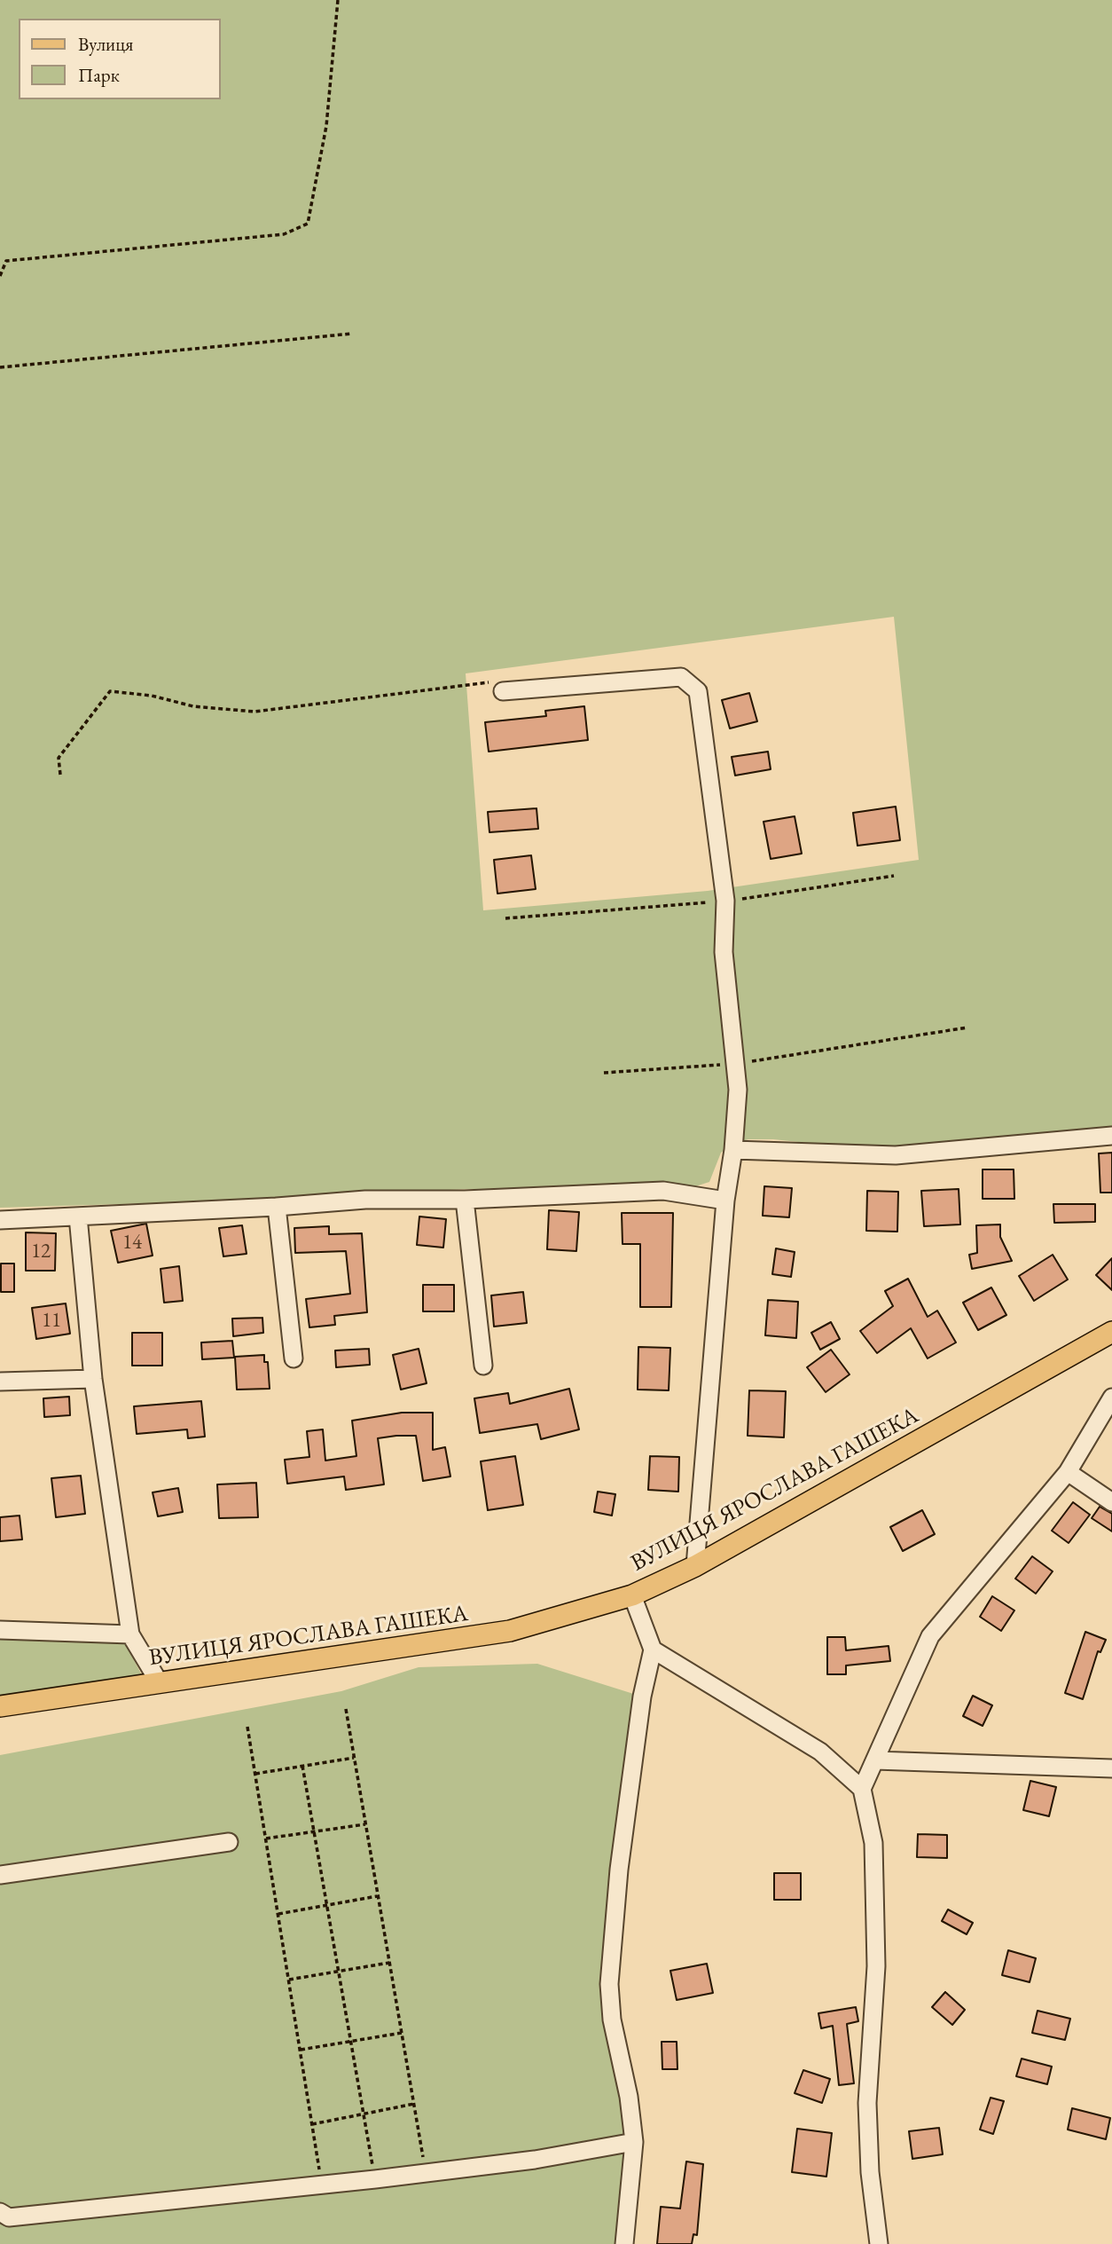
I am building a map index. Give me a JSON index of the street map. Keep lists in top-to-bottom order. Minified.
{"streets":{"main road":["ВУЛИЦЯ ЯРОСЛАВА ГАШЕКА"]},"house_numbers":["14","12","11"],"legend":["Вулиця","Парк"]}
